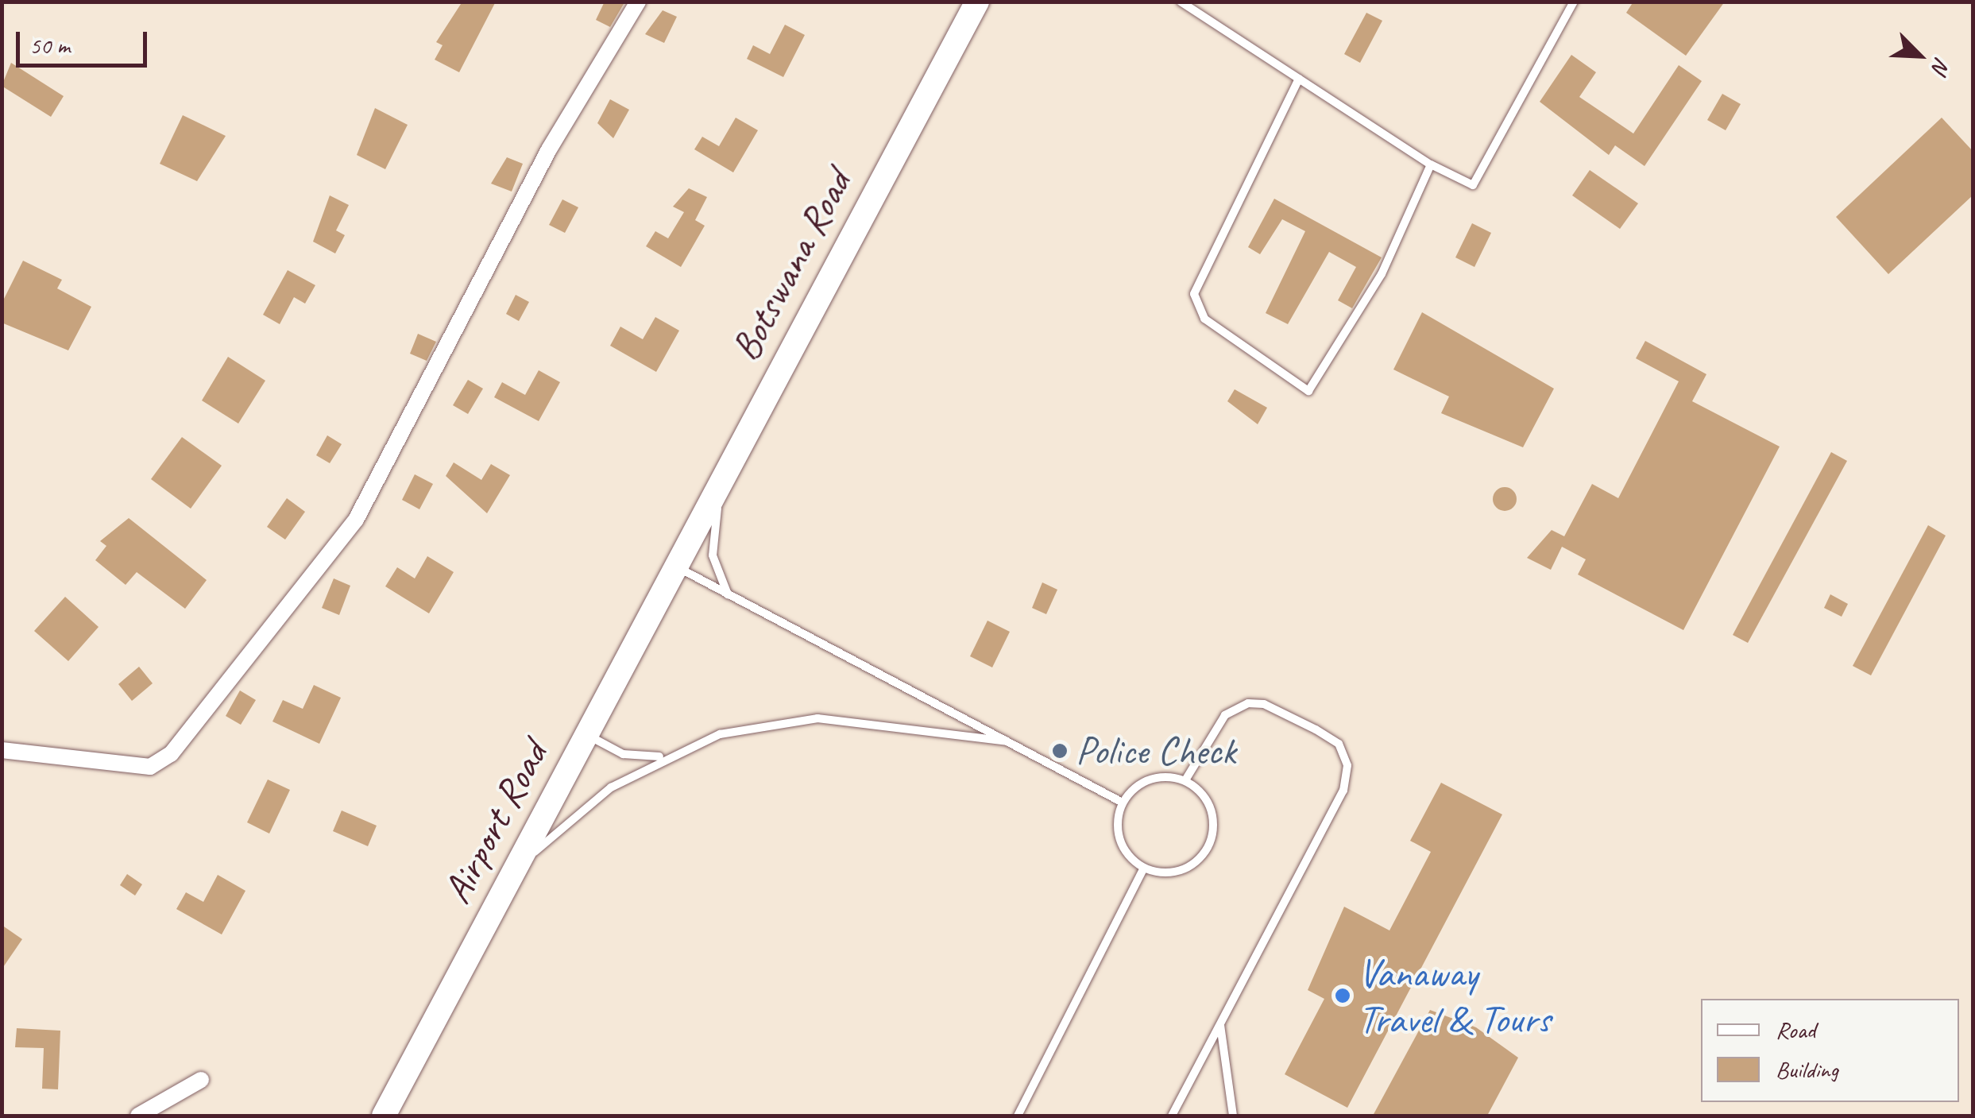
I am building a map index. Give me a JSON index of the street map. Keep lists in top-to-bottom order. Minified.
{"streets":{"street":["Botswana Road","Airport Road"]},"crossings":[["Botswana Road","Airport Road"]],"places":["Police Check","Vanaway Travel & Tours"],"legend":["Road","Building"],"scale_bar":"50 m","north":"bottom right"}
